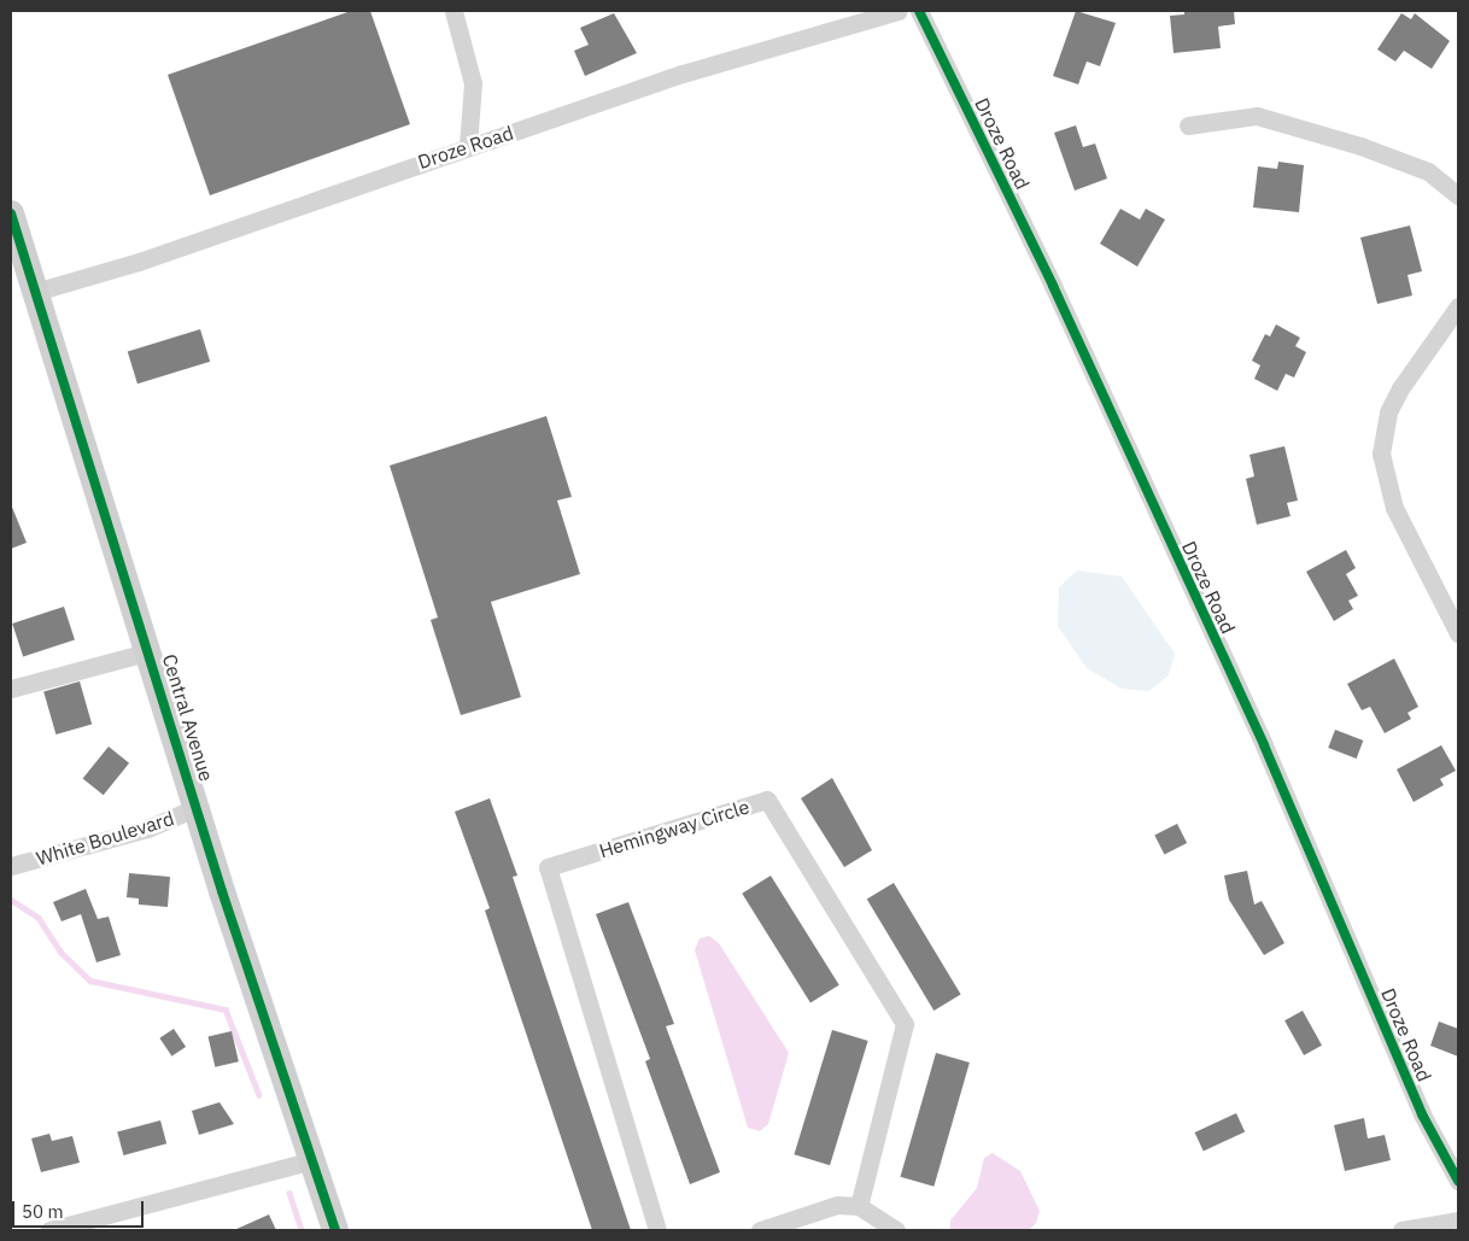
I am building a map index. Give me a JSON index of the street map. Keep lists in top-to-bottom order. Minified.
{"streets":{"street":["Droze Road","Central Avenue","Hemingway Circle","White Boulevard"]},"crossings":[["Droze Road","Central Avenue"],["Central Avenue","White Boulevard"]],"scale_bar":"50 m"}
